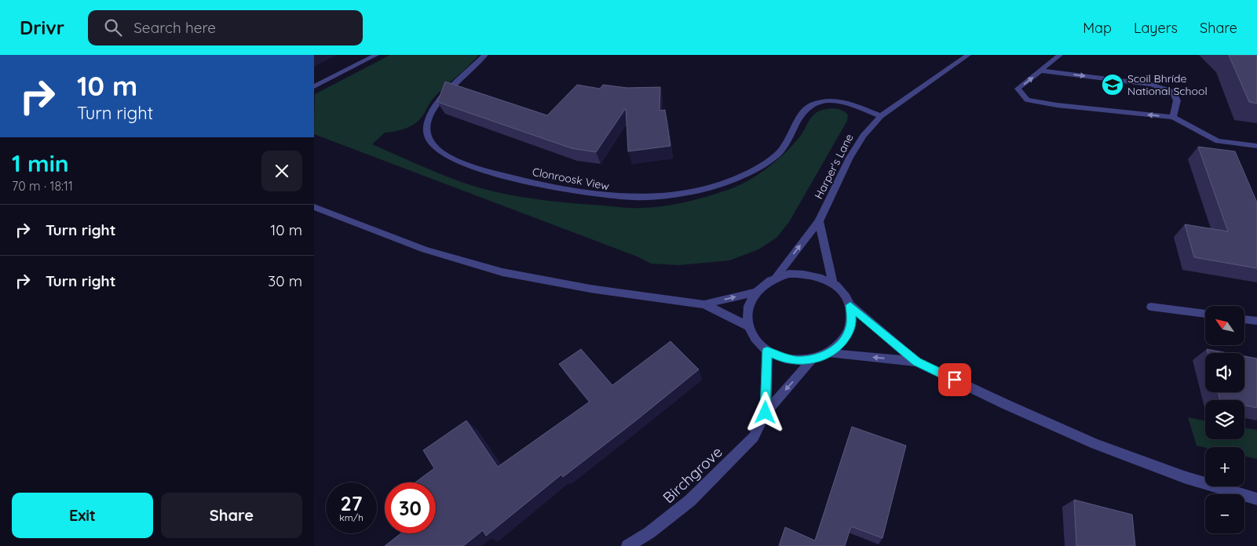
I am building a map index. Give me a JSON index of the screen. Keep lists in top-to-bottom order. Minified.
{"streets":{"street":["Harper's Lane","Clonroosk View","Birchgrove"]},"crossings":[["Harper's Lane","Clonroosk View"],["Harper's Lane","Birchgrove"]],"places":{"school or university":["Scoil Bhríde National School"]},"north":"top left","page":{"header":"Drivr","search":"Search here","nav":["Map","Layers","Share"],"turn":["10 m","Turn right"],"heading":["1 min","70 m · 18:11"],"list":[{"name":"Turn right","value":"10 m"},{"name":"Turn right","value":"30 m"}],"map_buttons":["+","−"],"speed":"27 km/h","limit":"30","buttons":["Exit","Share"]}}
